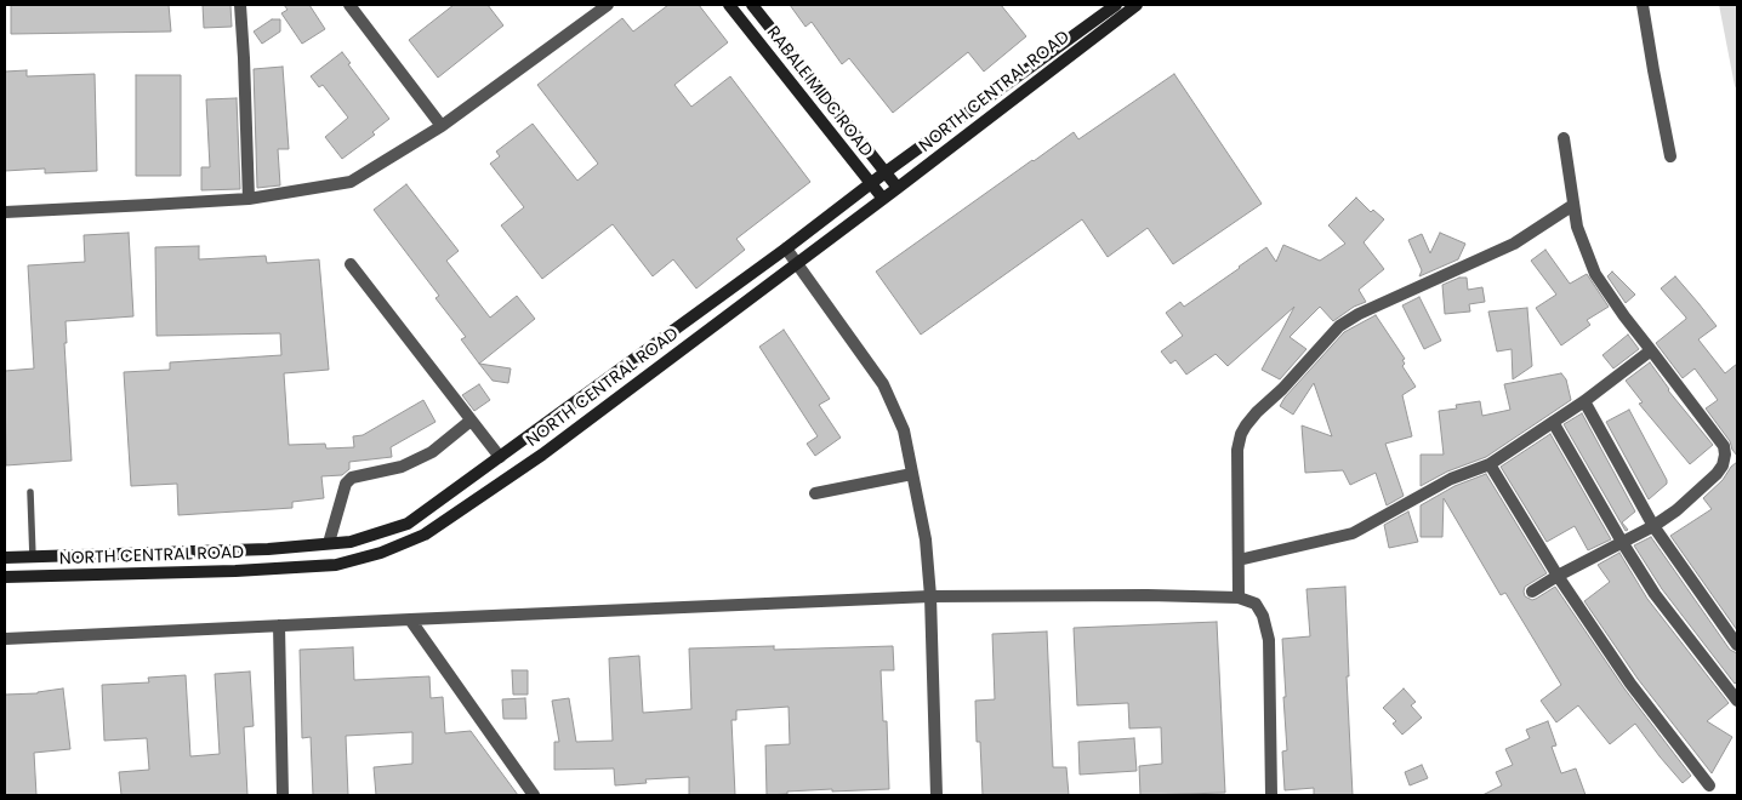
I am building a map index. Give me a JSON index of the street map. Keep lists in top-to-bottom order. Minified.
{"streets":{"main road":["RABALE MIDC ROAD","NORTH CENTRAL ROAD"]},"crossings":[["RABALE MIDC ROAD","NORTH CENTRAL ROAD"]]}
